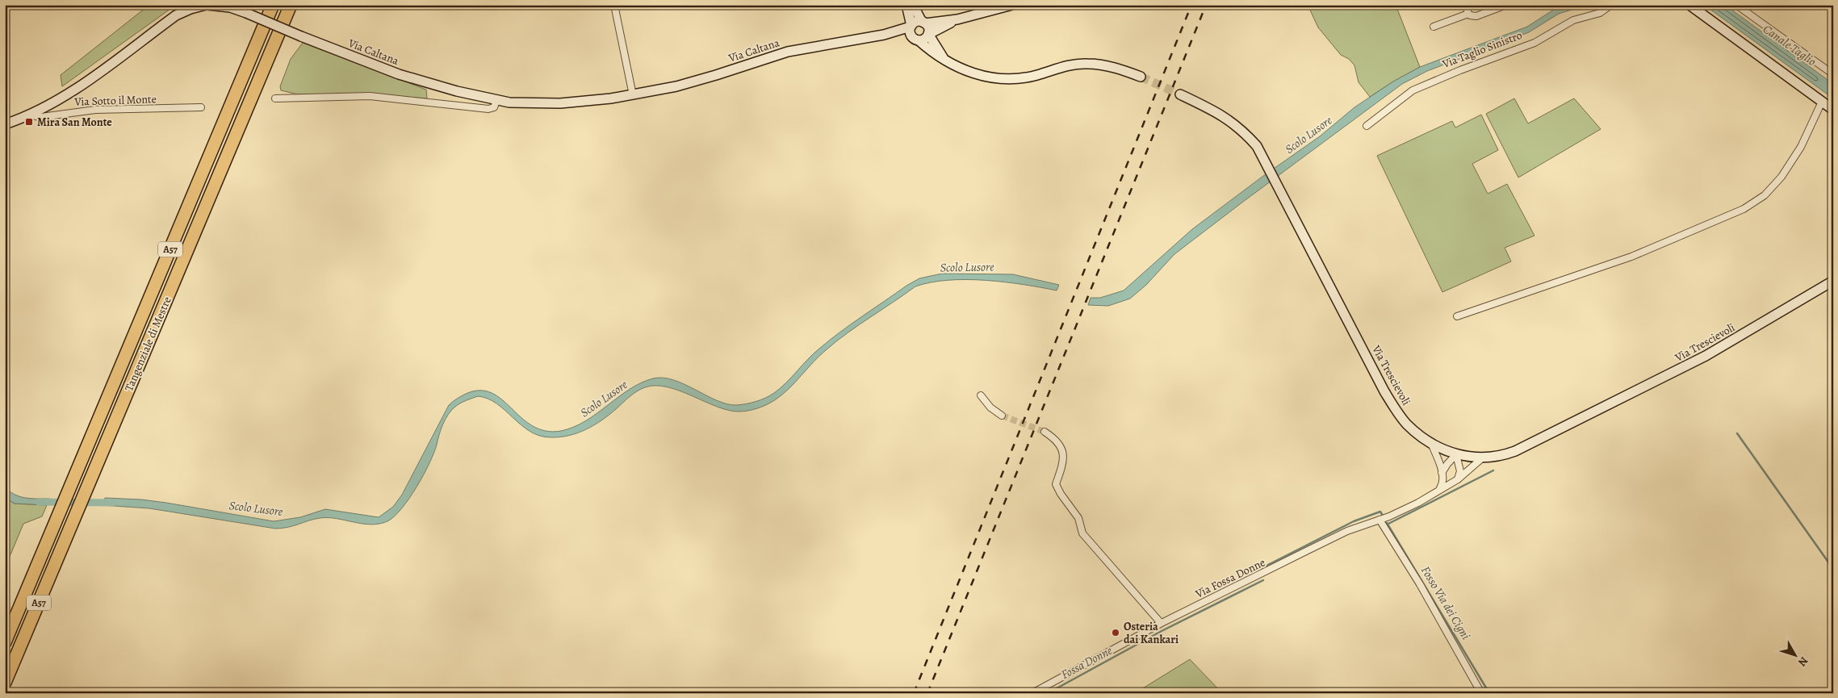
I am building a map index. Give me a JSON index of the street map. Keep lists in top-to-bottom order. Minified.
{"streets":{"highway":["A57","Tangenziale di Mestre"],"main road":["Via Caltana","Via Trescievoli"],"street":["Via Taglio Sinistro","Via Sotto il Monte","Via Fossa Donne"]},"crossings":[["Via Trescievoli","Via Fossa Donne"]],"water":["Canale Taglio","Scolo Lusore","Fosso Via dei Cigni","Fossa Donne"],"places":{"transit":["Mira San Monte"],"other":["Osteria dai Kankari"]},"north":"bottom right"}
